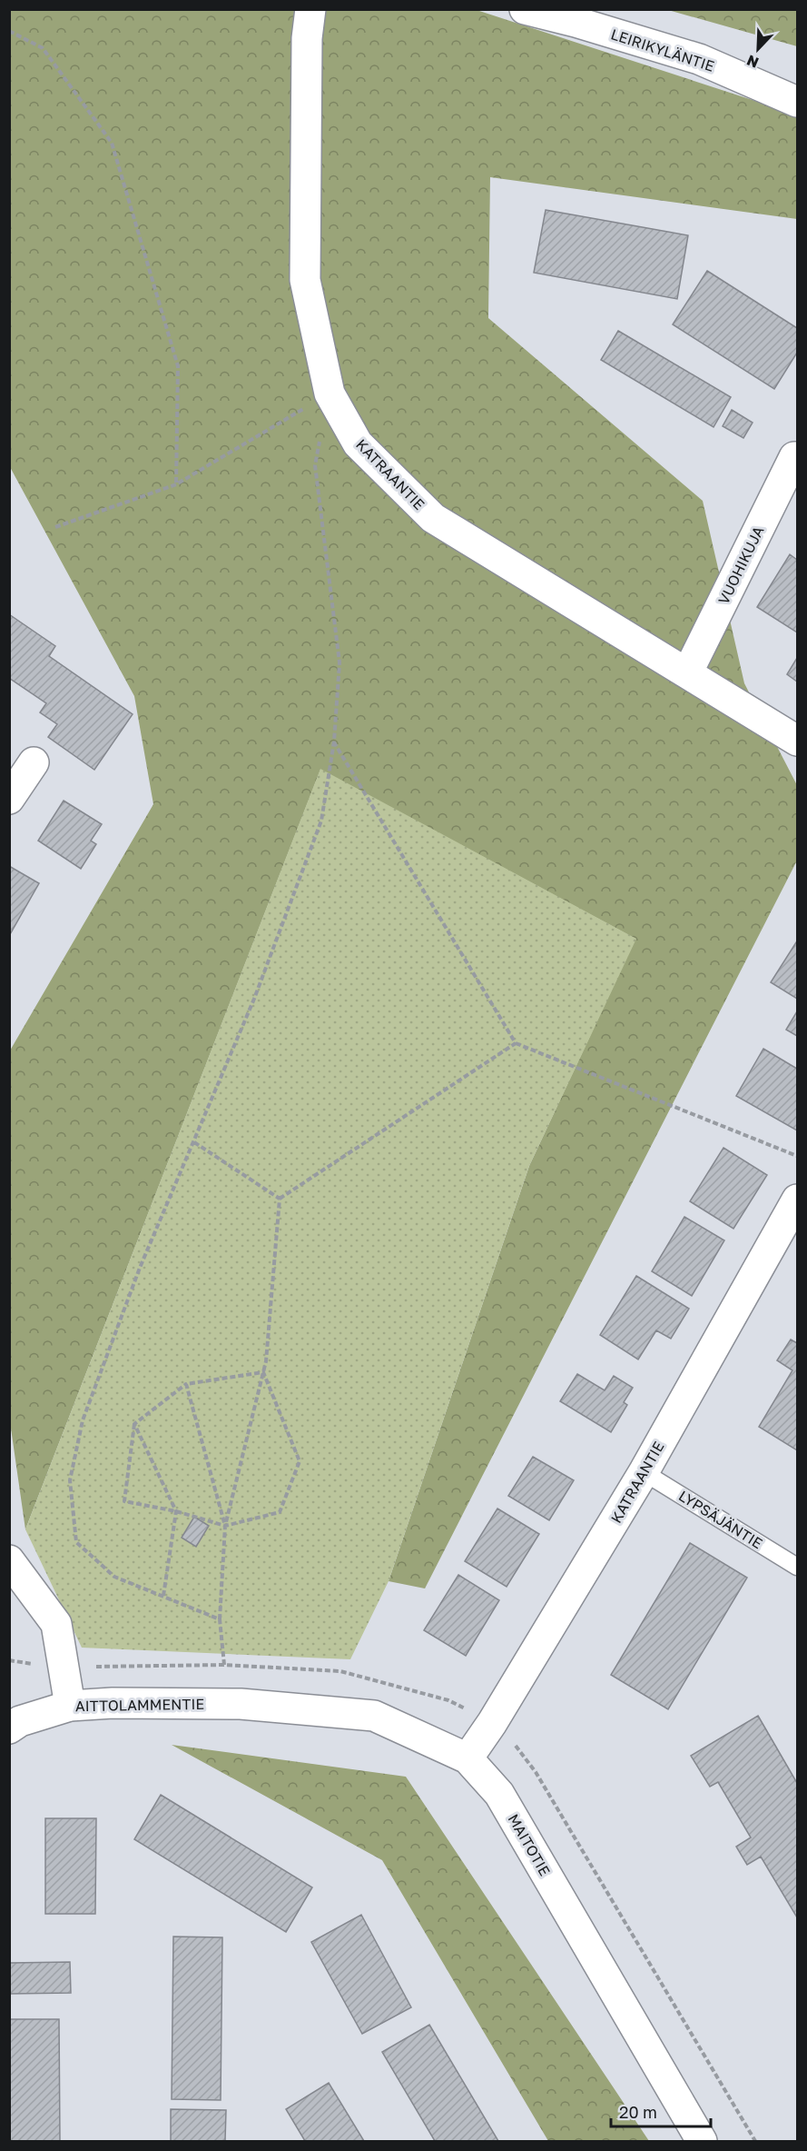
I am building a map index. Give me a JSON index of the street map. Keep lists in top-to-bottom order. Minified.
{"streets":{"street":["LEIRIKYLÄNTIE","KATRAANTIE","VUOHIKUJA","AITTOLAMMENTIE","MAITOTIE"],"lane":["LYPSÄJÄNTIE"]},"crossings":[["KATRAANTIE","VUOHIKUJA"],["KATRAANTIE","LYPSÄJÄNTIE"],["KATRAANTIE","MAITOTIE"],["AITTOLAMMENTIE","MAITOTIE"]],"scale_bar":"20 m","north":"bottom left"}
